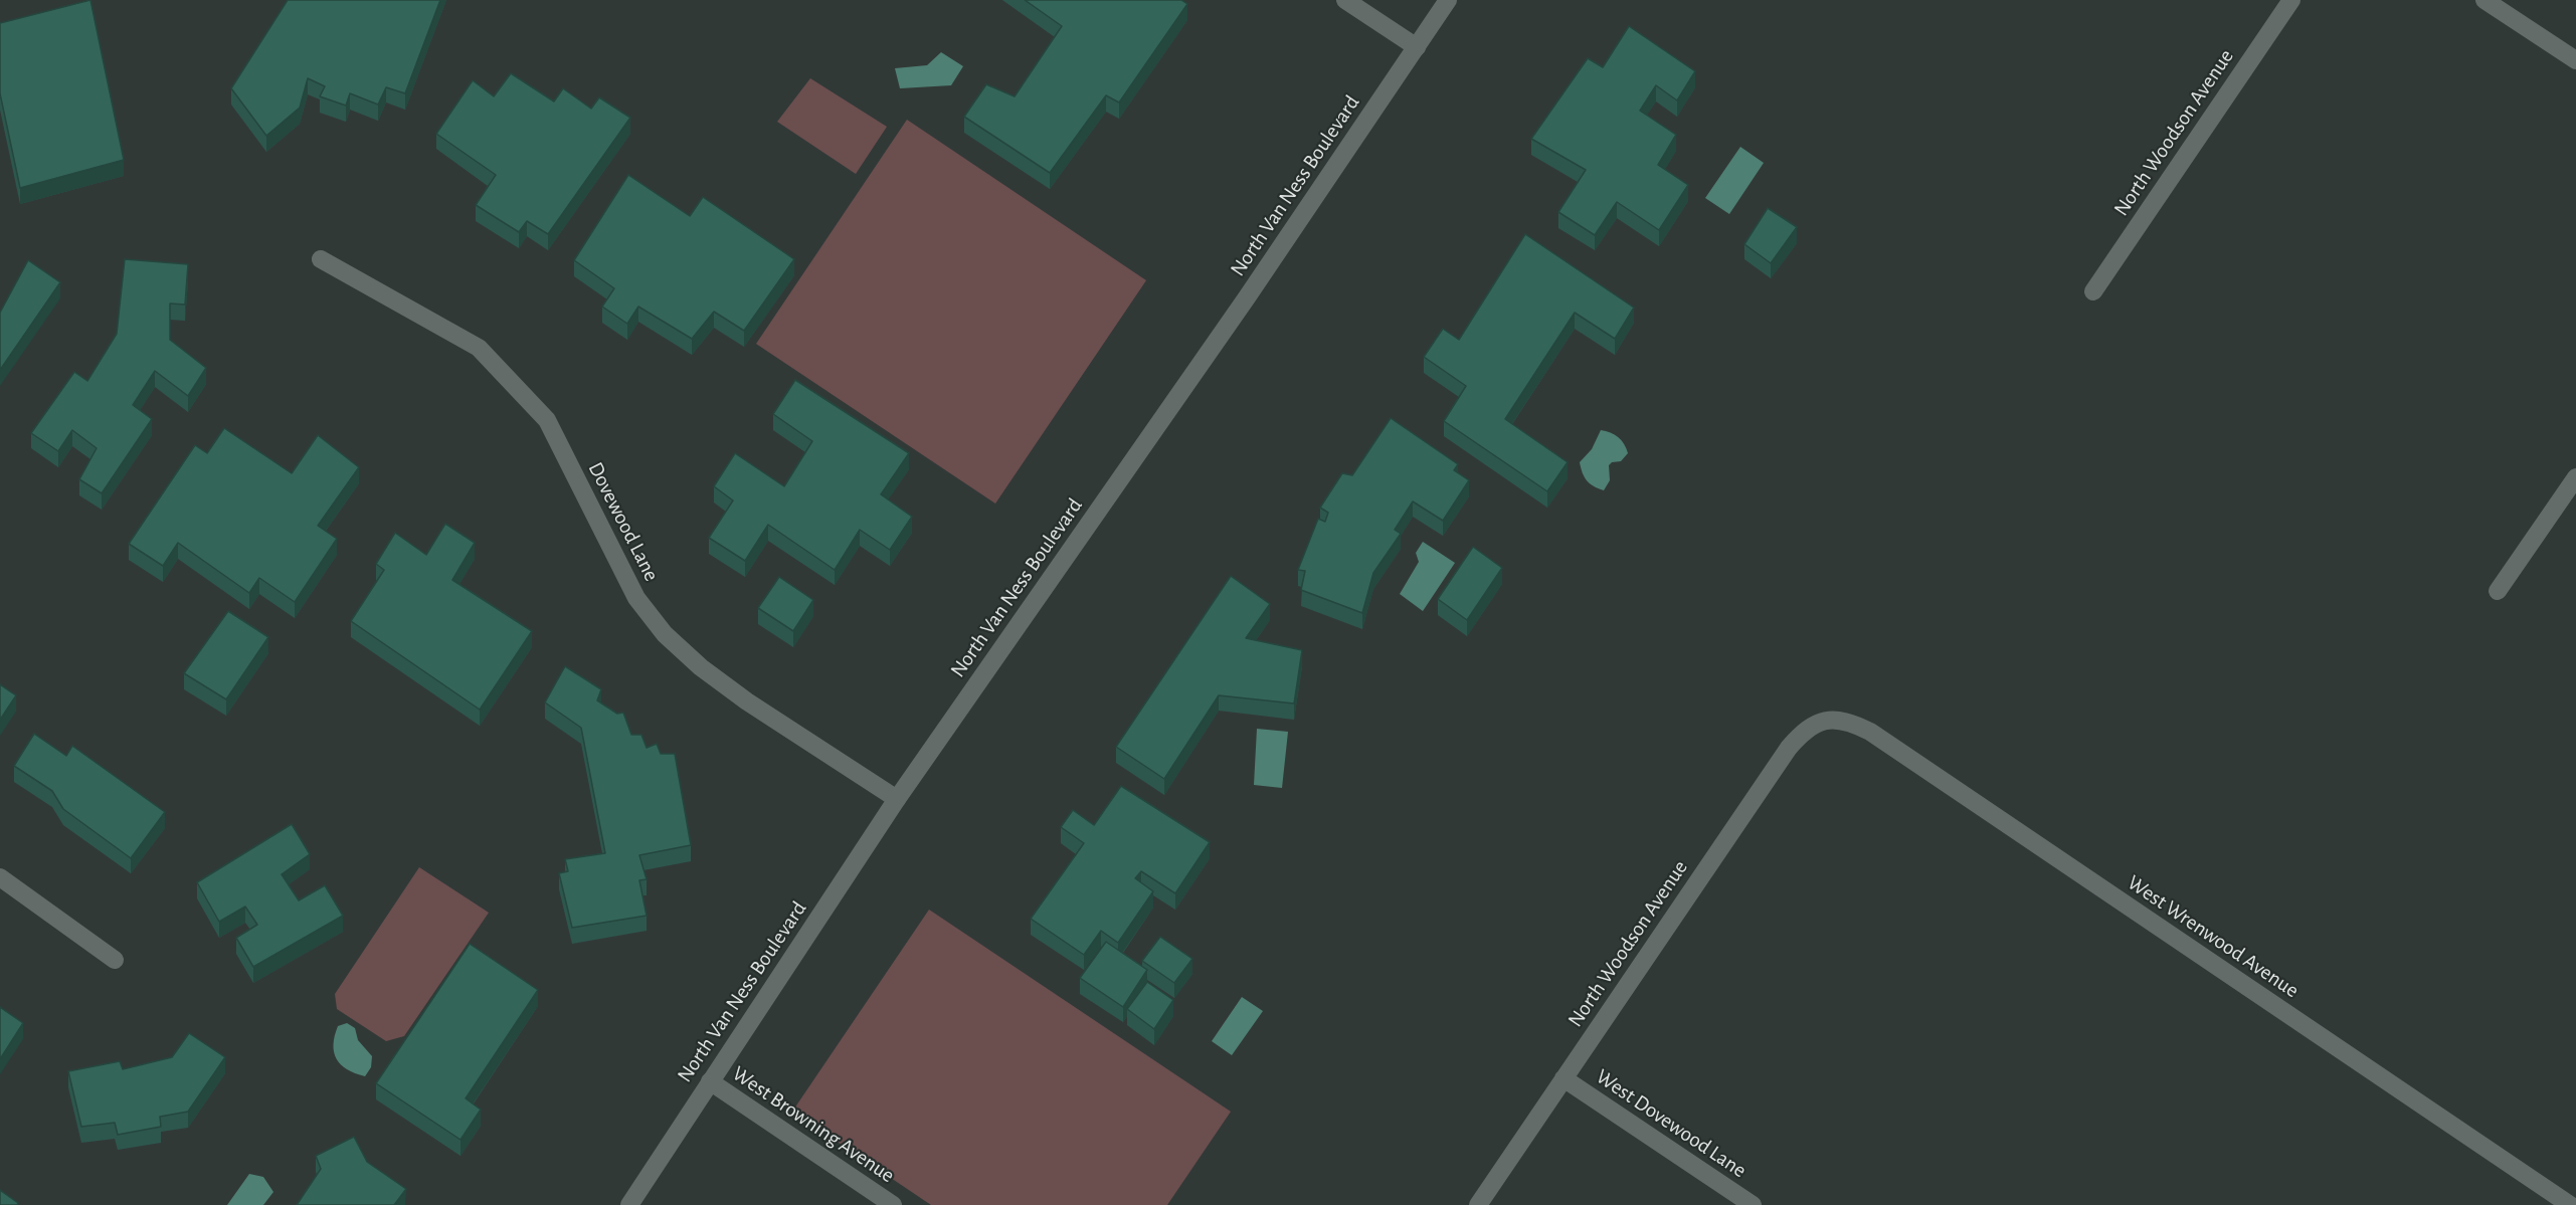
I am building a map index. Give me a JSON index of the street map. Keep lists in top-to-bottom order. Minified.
{"streets":{"street":["North Woodson Avenue","North Van Ness Boulevard","Dovewood Lane","West Wrenwood Avenue","West Dovewood Lane","West Browning Avenue"]},"crossings":[["North Woodson Avenue","West Wrenwood Avenue"],["North Woodson Avenue","West Dovewood Lane"],["North Van Ness Boulevard","Dovewood Lane"],["North Van Ness Boulevard","West Browning Avenue"]]}
